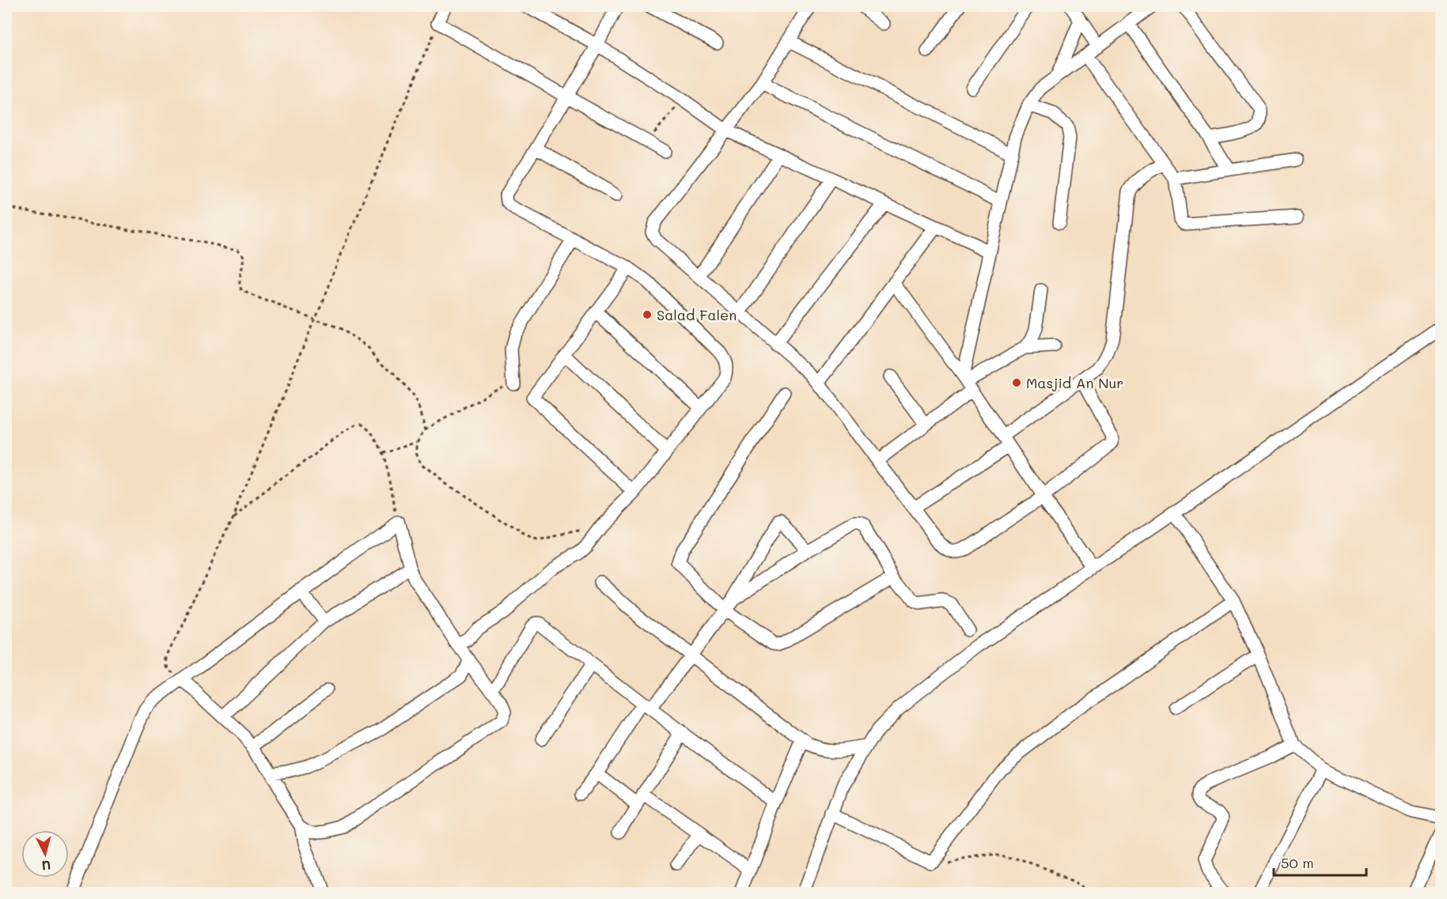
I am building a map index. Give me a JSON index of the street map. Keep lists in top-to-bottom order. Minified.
{"places":["Salad Falen","Masjid An Nur"],"scale_bar":"50 m","north":"bottom"}
